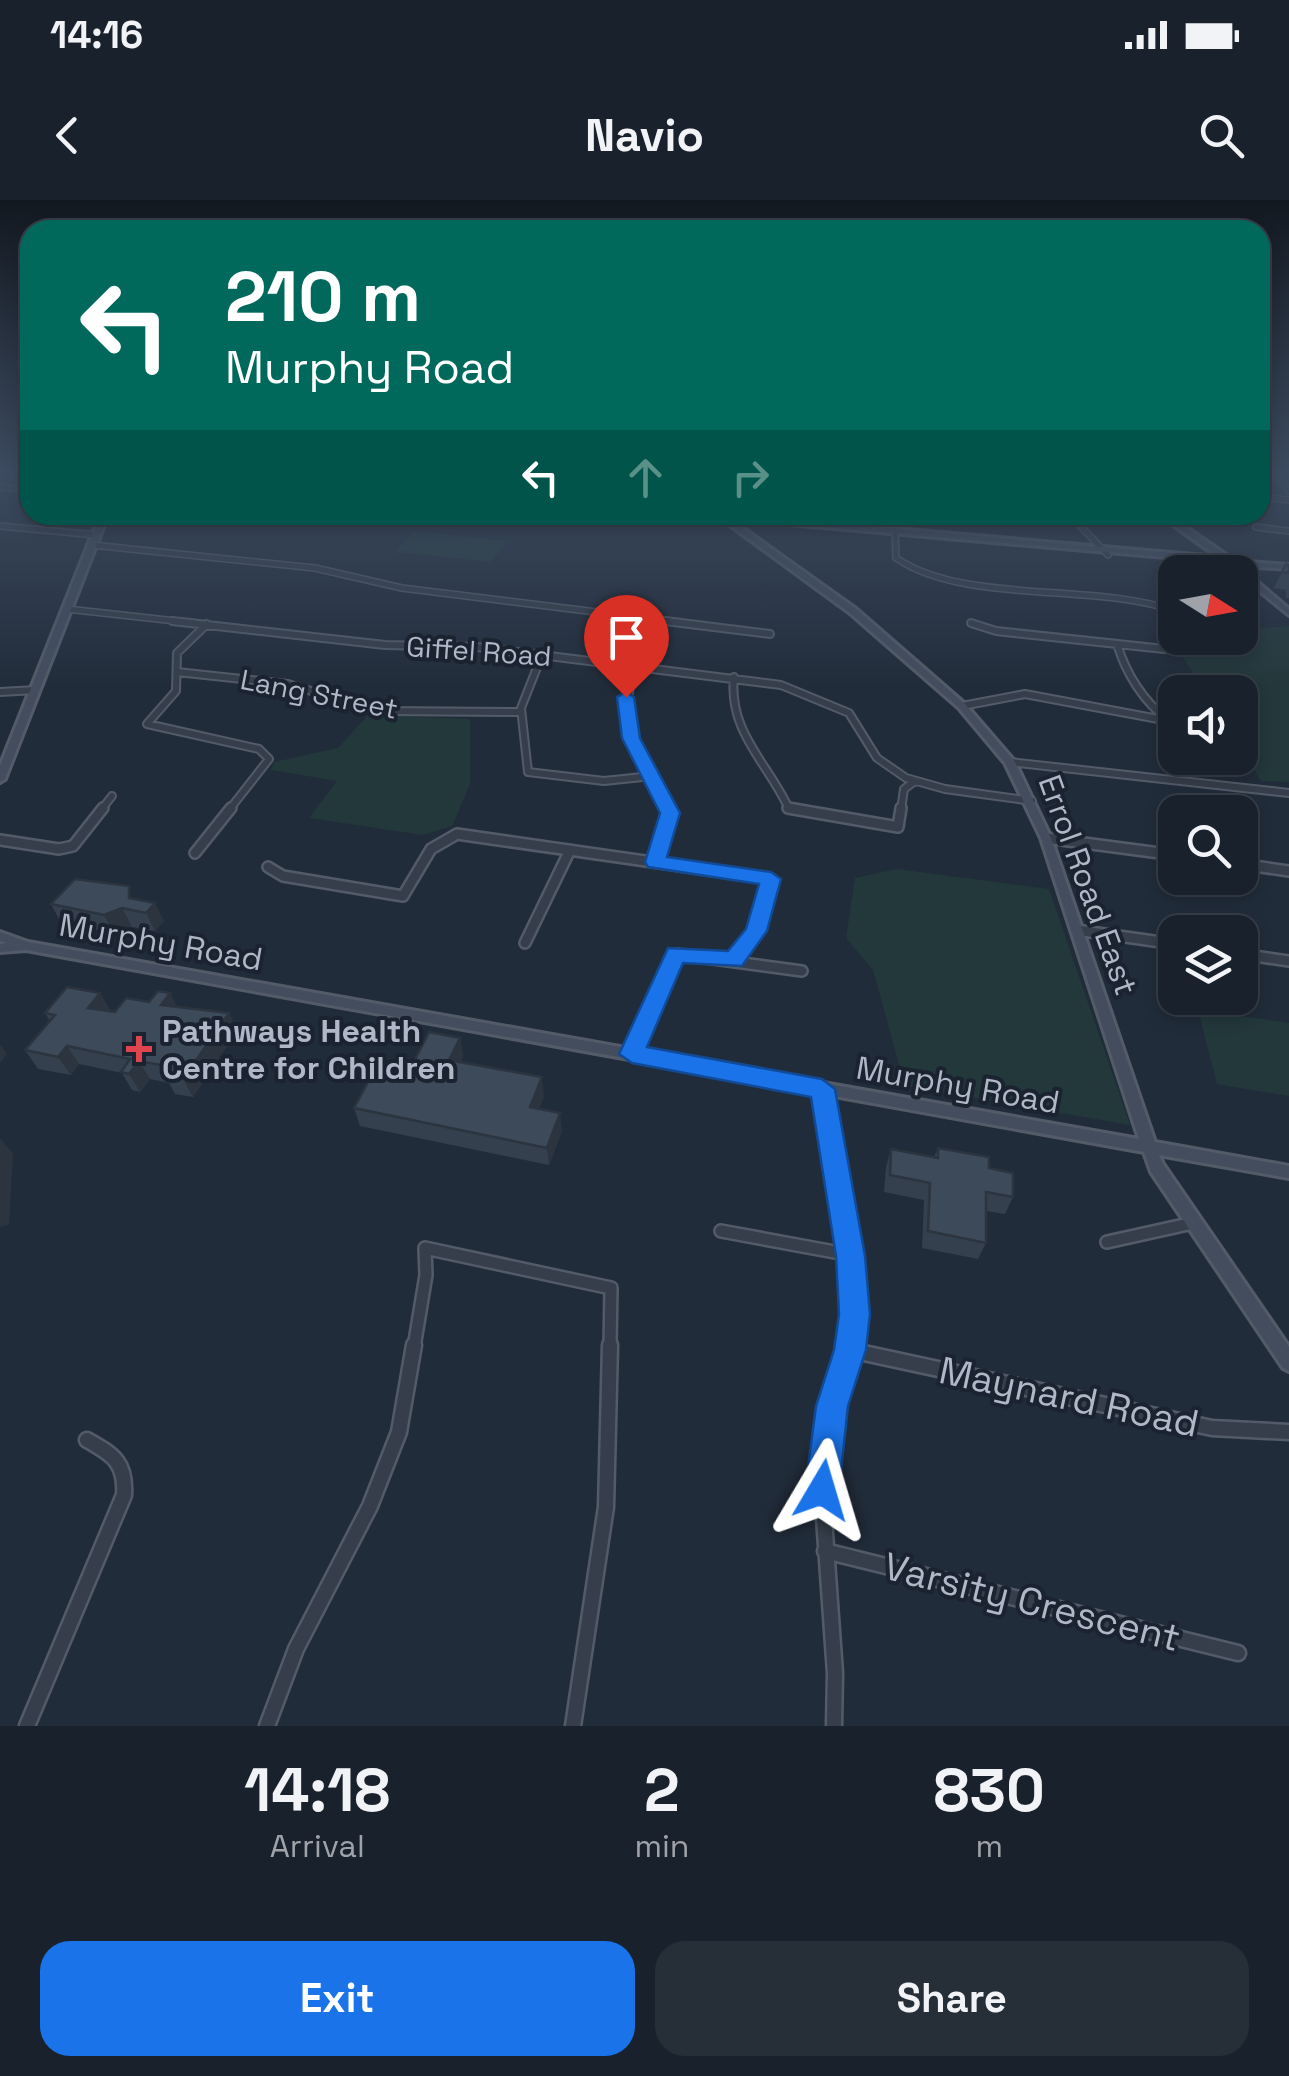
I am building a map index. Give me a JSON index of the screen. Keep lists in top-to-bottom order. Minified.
{"streets":{"street":["Giffel Road","Lang Street","Errol Road East","Murphy Road","Maynard Road","Varsity Crescent"]},"crossings":[["Giffel Road","Errol Road East"],["Errol Road East","Murphy Road"]],"places":{"health":["Pathways Health Centre for Children"]},"north":"right","page":{"status":"14:16","header":"Navio","turn":["210 m","Murphy Road"],"eta":["14:18","Arrival","2","min","830","m"],"buttons":["Exit","Share"]}}
